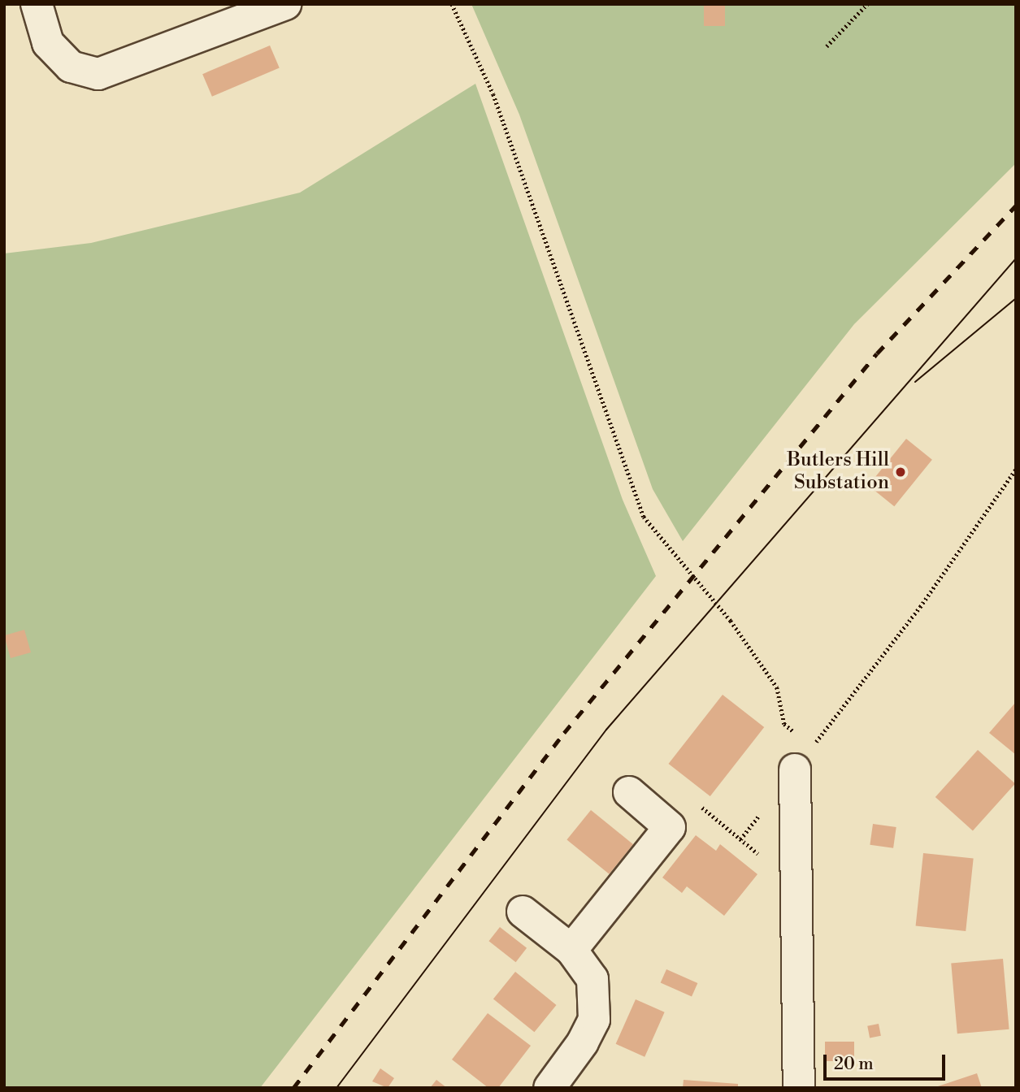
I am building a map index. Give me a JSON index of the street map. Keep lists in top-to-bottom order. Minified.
{"places":["Butlers Hill Substation"],"scale_bar":"20 m"}
